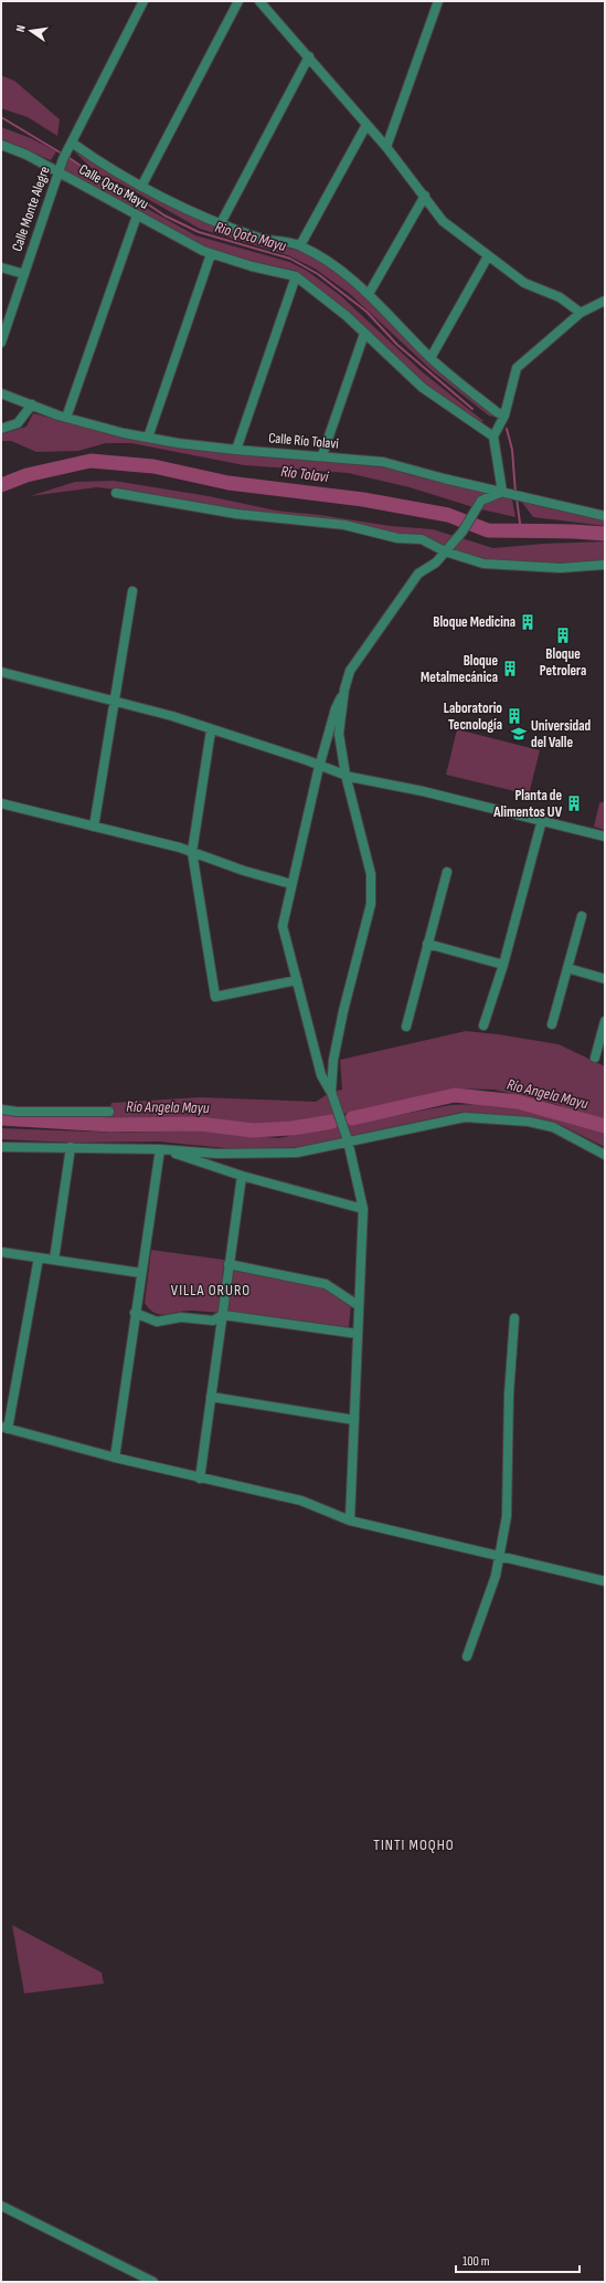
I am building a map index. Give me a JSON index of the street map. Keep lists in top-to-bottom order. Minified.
{"streets":{"street":["Calle Qoto Mayu","Calle Monte Alegre","Calle Río Tolavi"]},"crossings":[["Calle Qoto Mayu","Calle Monte Alegre"]],"districts":["VILLA ORURO","TINTI MOQHO"],"water":["Rio Qoto Mayu","Río Tolavi","Río Angela Mayu"],"places":{"building":["Bloque Medicina","Bloque Petrolera","Bloque Metalmecánica","Laboratorio Tecnología","Planta de Alimentos UV"],"school or university":["Universidad del Valle"]},"scale_bar":"100 m","north":"left"}
